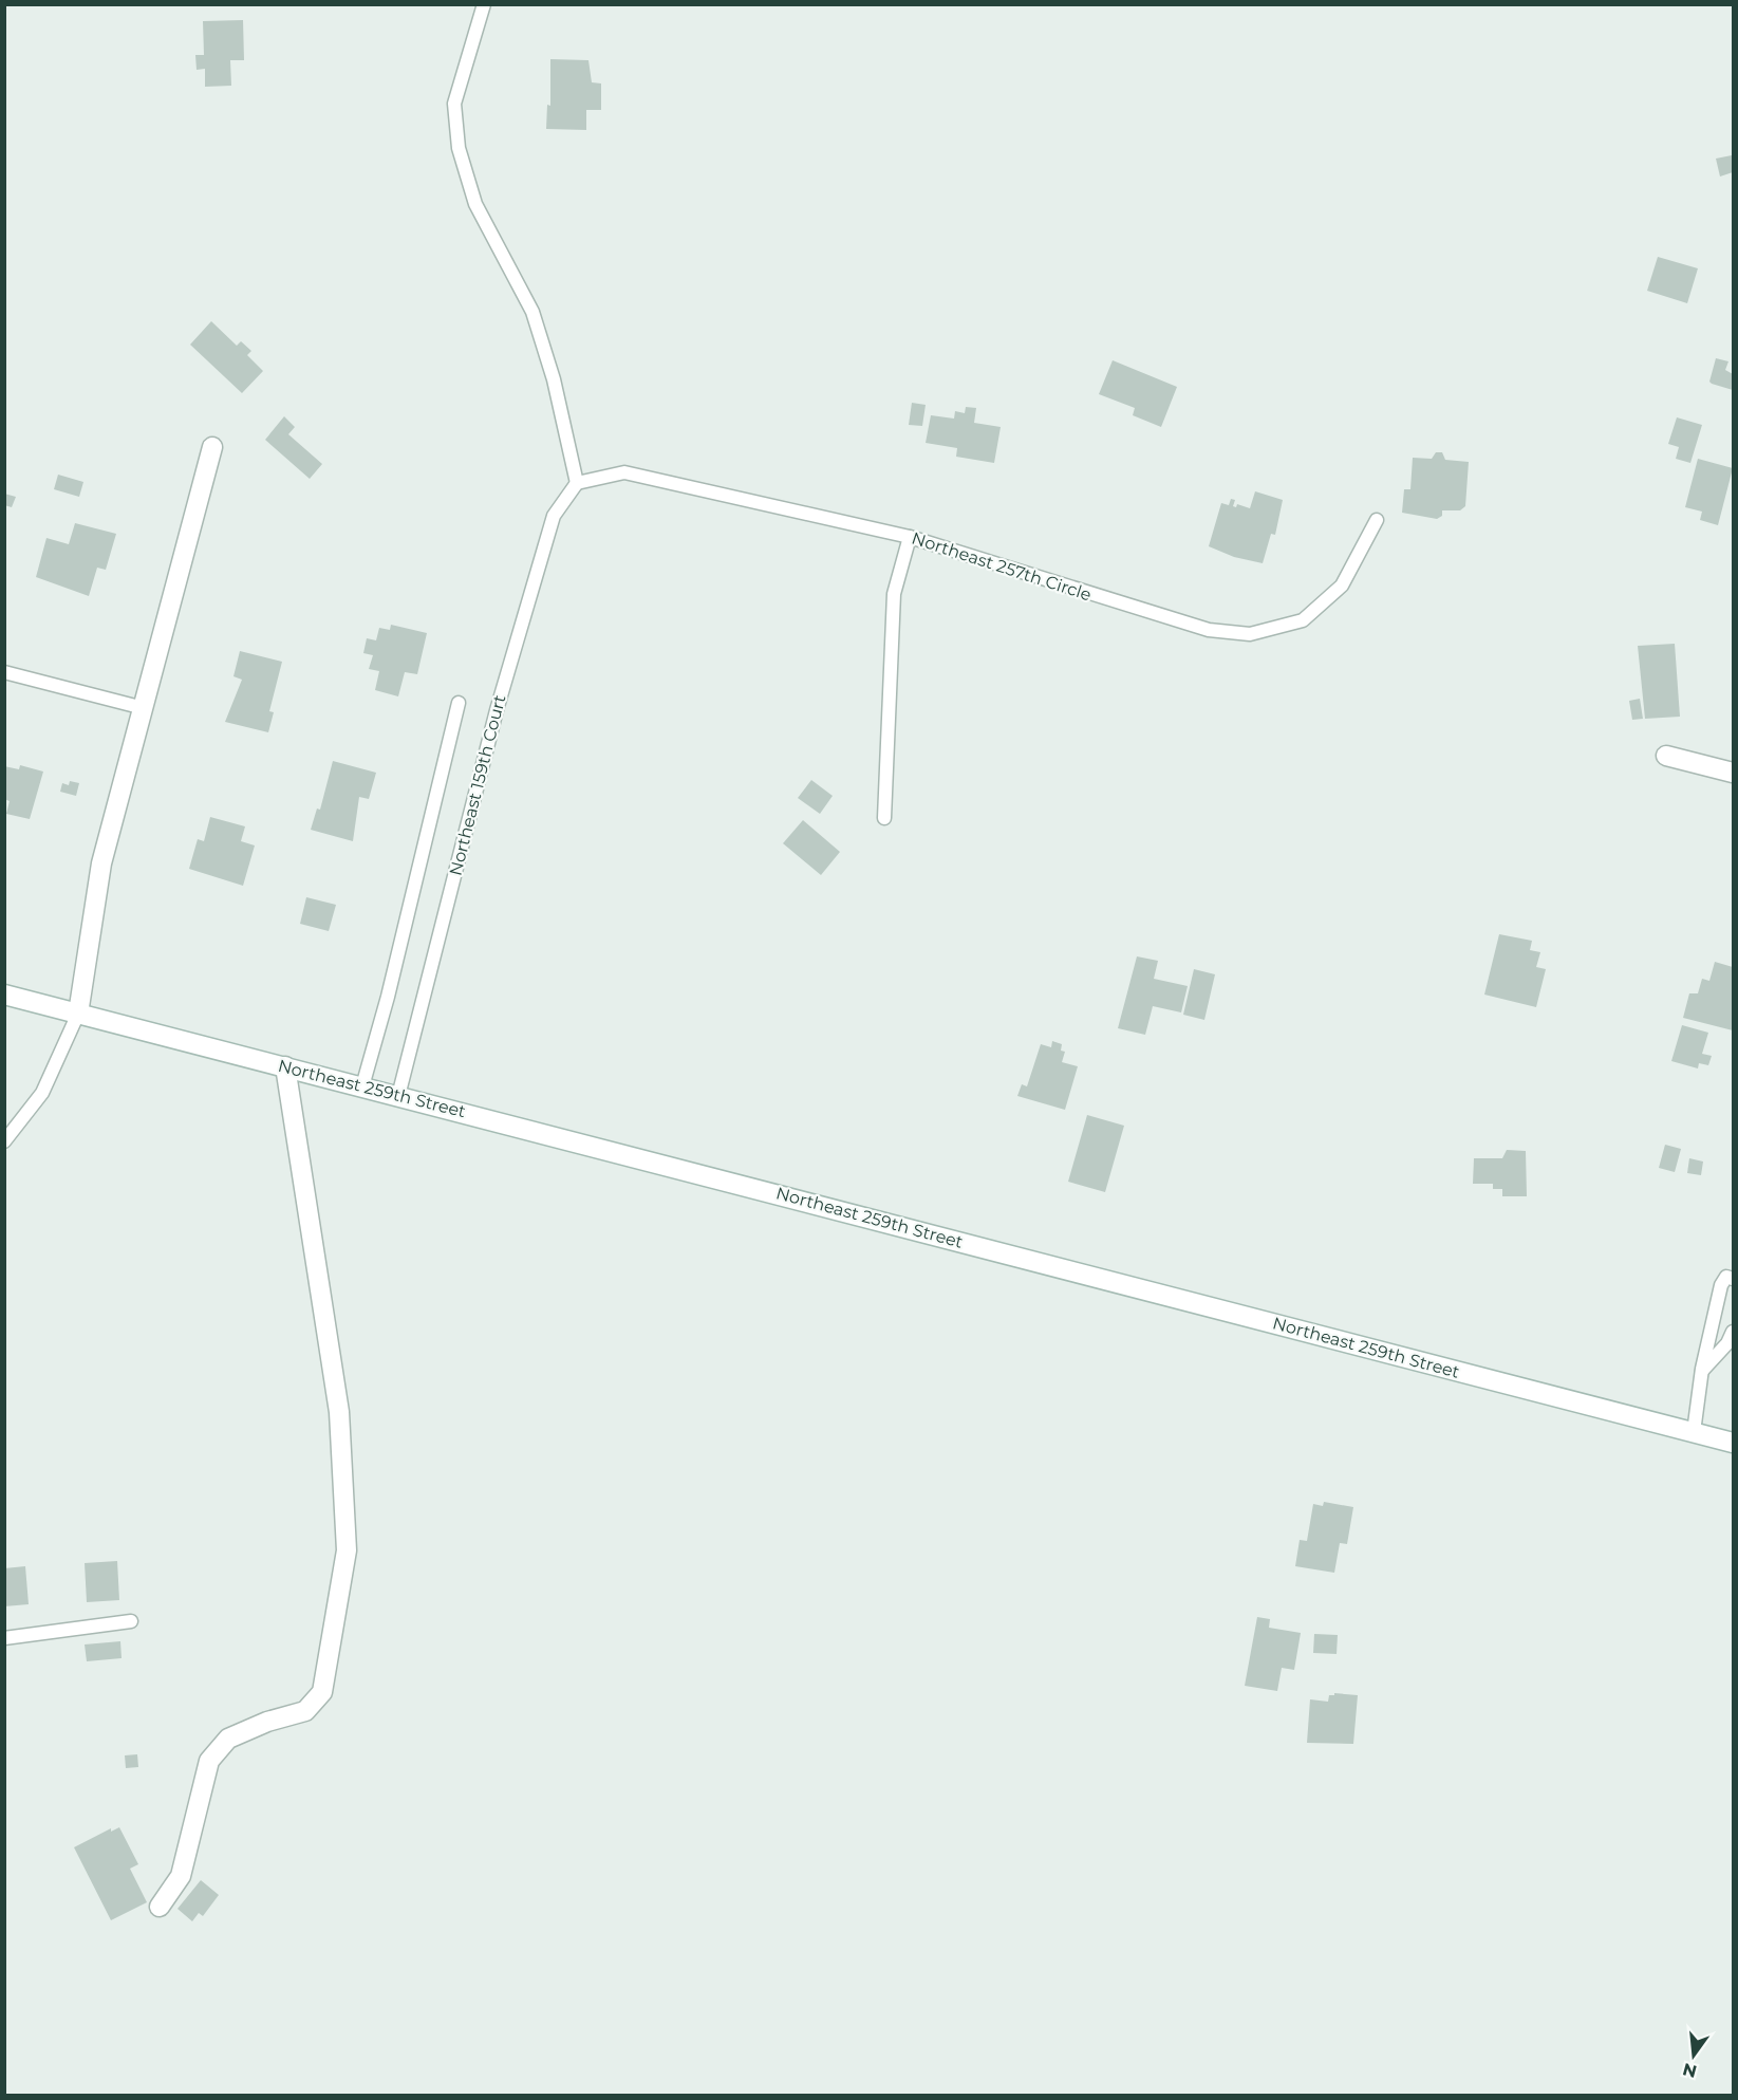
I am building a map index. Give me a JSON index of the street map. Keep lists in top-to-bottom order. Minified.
{"streets":{"street":["Northeast 259th Street"],"lane":["Northeast 257th Circle","Northeast 159th Court"]},"crossings":[["Northeast 257th Circle","Northeast 159th Court"],["Northeast 159th Court","Northeast 259th Street"]],"north":"bottom"}
